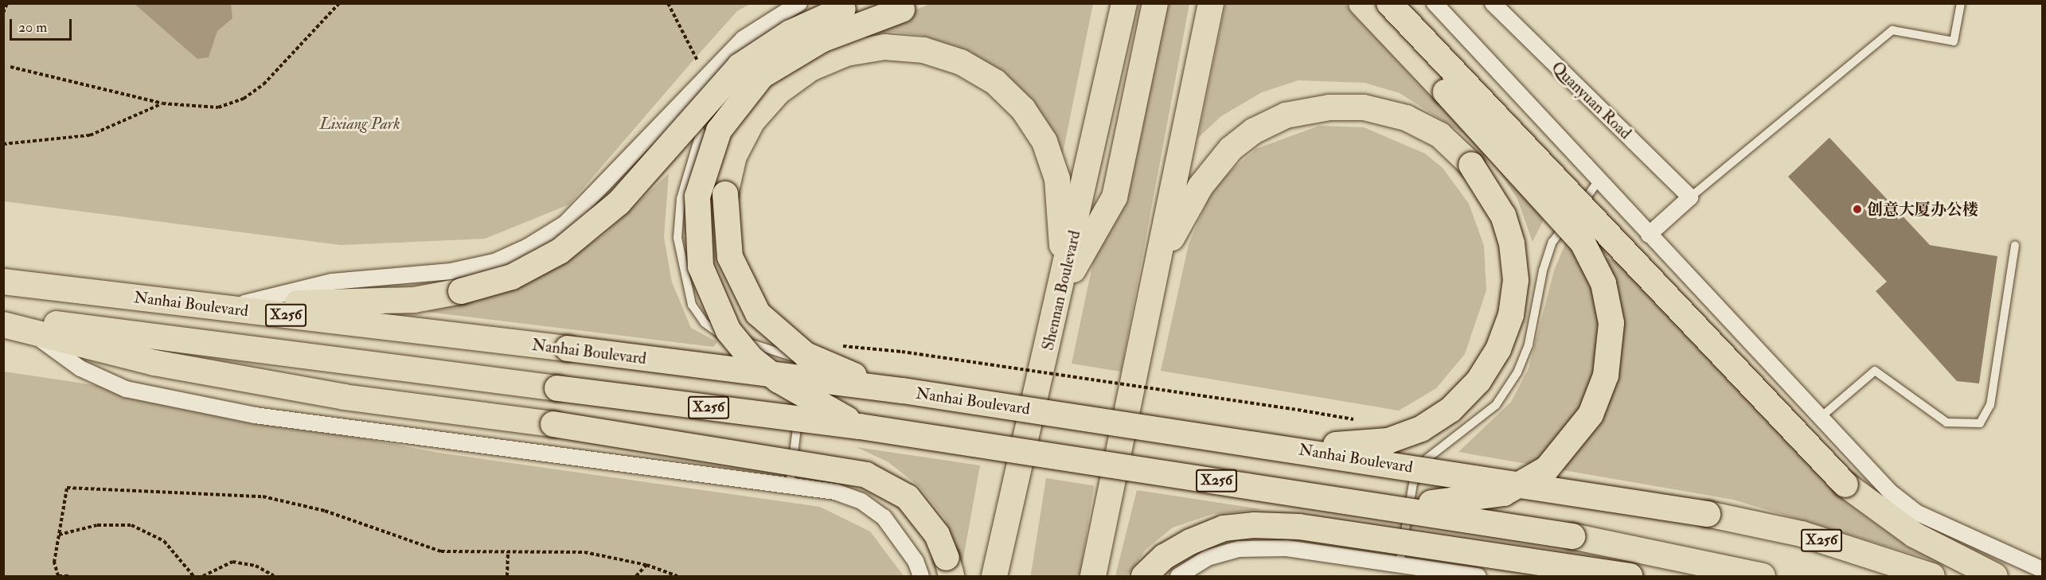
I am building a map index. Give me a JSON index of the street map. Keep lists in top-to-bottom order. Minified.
{"streets":{"main road":["Shennan Boulevard","Nanhai Boulevard","X256"],"street":["Quanyuan Road"]},"parks":["Lixiang Park"],"places":["创意大厦办公楼"],"scale_bar":"20 m"}
